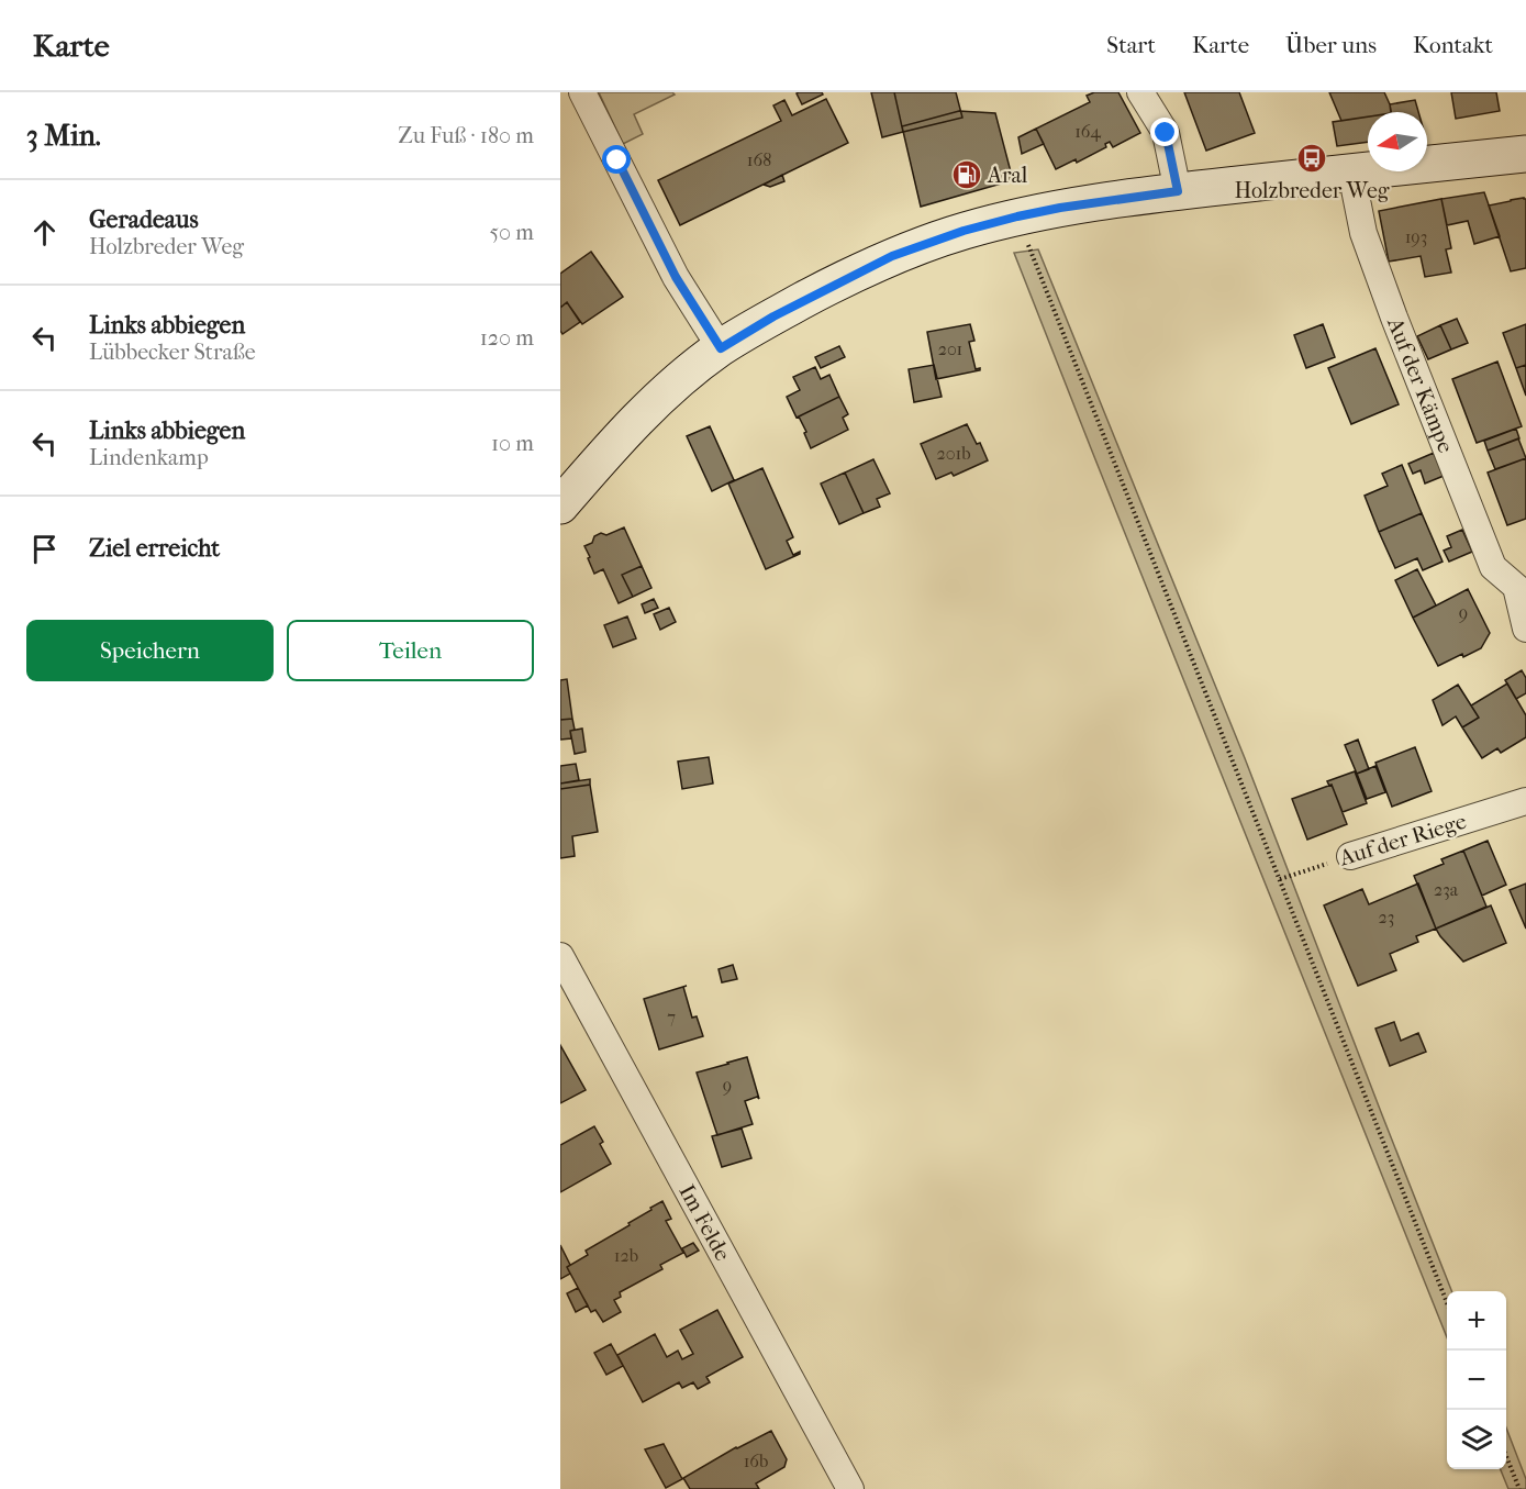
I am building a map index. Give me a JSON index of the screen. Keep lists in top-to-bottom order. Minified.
{"streets":{"street":["Auf der Kämpe","Auf der Riege","Im Felde"]},"places":{"bus stop":["Holzbreder Weg"],"fuel station":["Aral"]},"house_numbers":["164","168","193","201","201b","9","23a","23","7","9","12b","16b"],"north":"left","page":{"header":"Karte","nav":["Start","Karte","Über uns","Kontakt"],"heading":["3 Min.","Zu Fuß · 180 m"],"list":[["Geradeaus","Holzbreder Weg","50 m"],["Links abbiegen","Lübbecker Straße","120 m"],["Links abbiegen","Lindenkamp","10 m"],"Ziel erreicht"],"buttons":["Speichern","Teilen"],"map_buttons":["+","−"]}}
